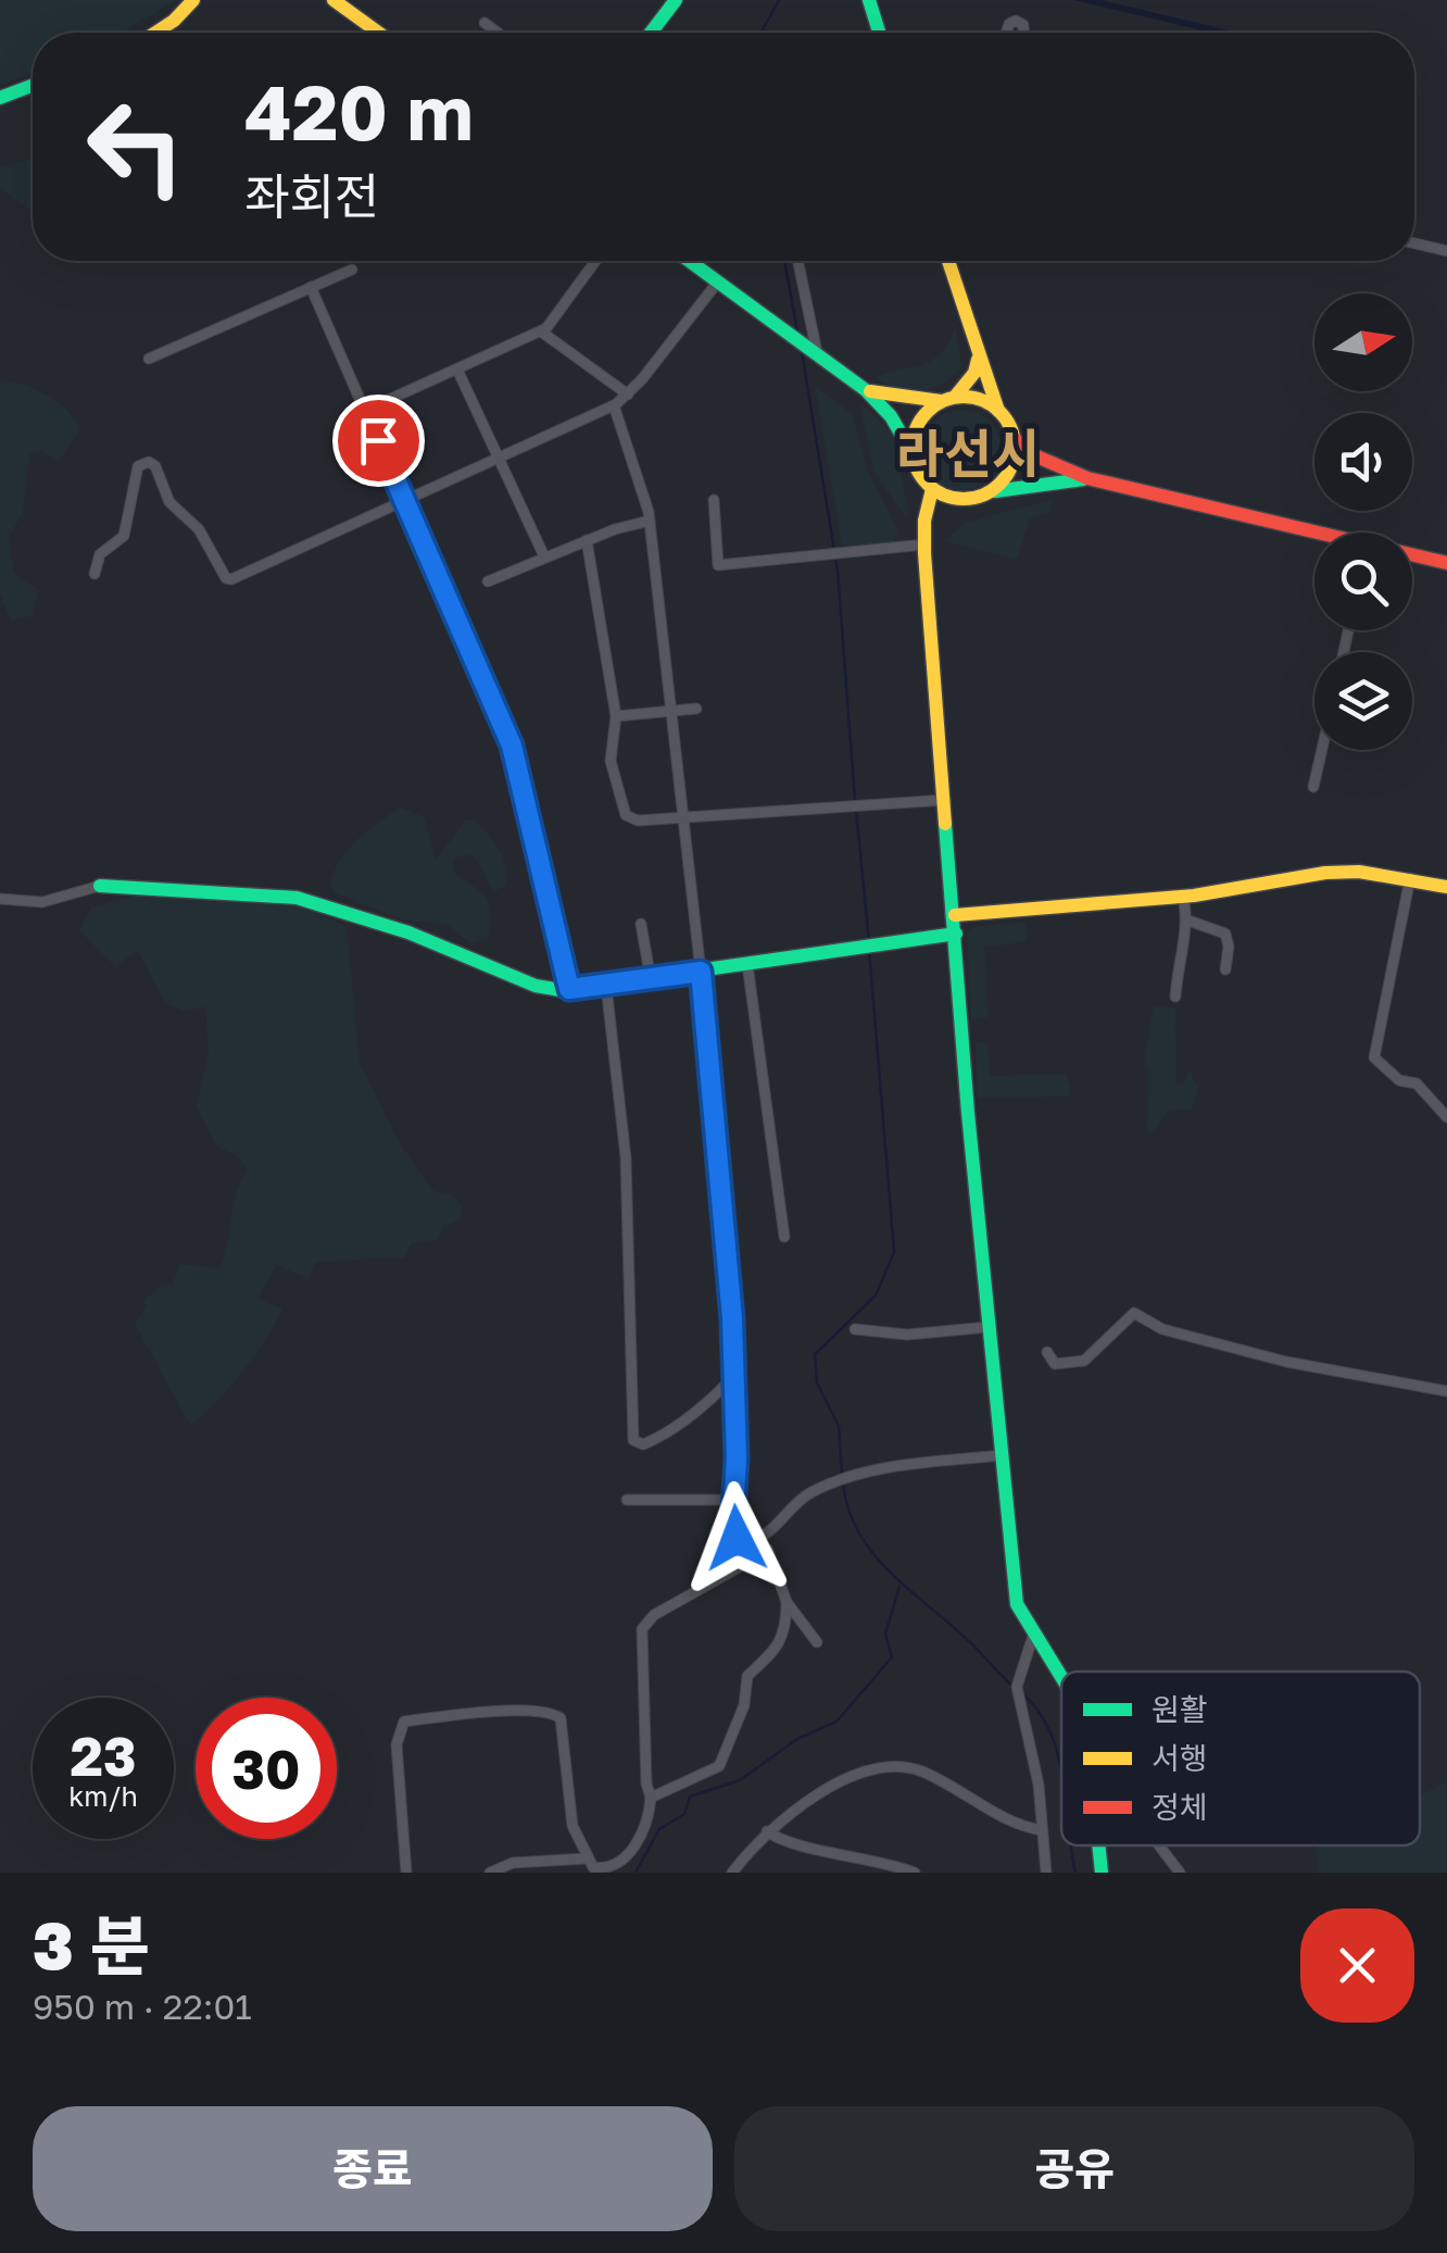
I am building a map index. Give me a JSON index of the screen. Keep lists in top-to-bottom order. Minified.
{"districts":["라선시"],"legend":["원활","서행","정체"],"north":"right","page":{"turn":["420 m","좌회전"],"speed":"23 km/h","limit":"30","heading":["3 분","950 m · 22:01"],"buttons":["종료","공유"]}}
